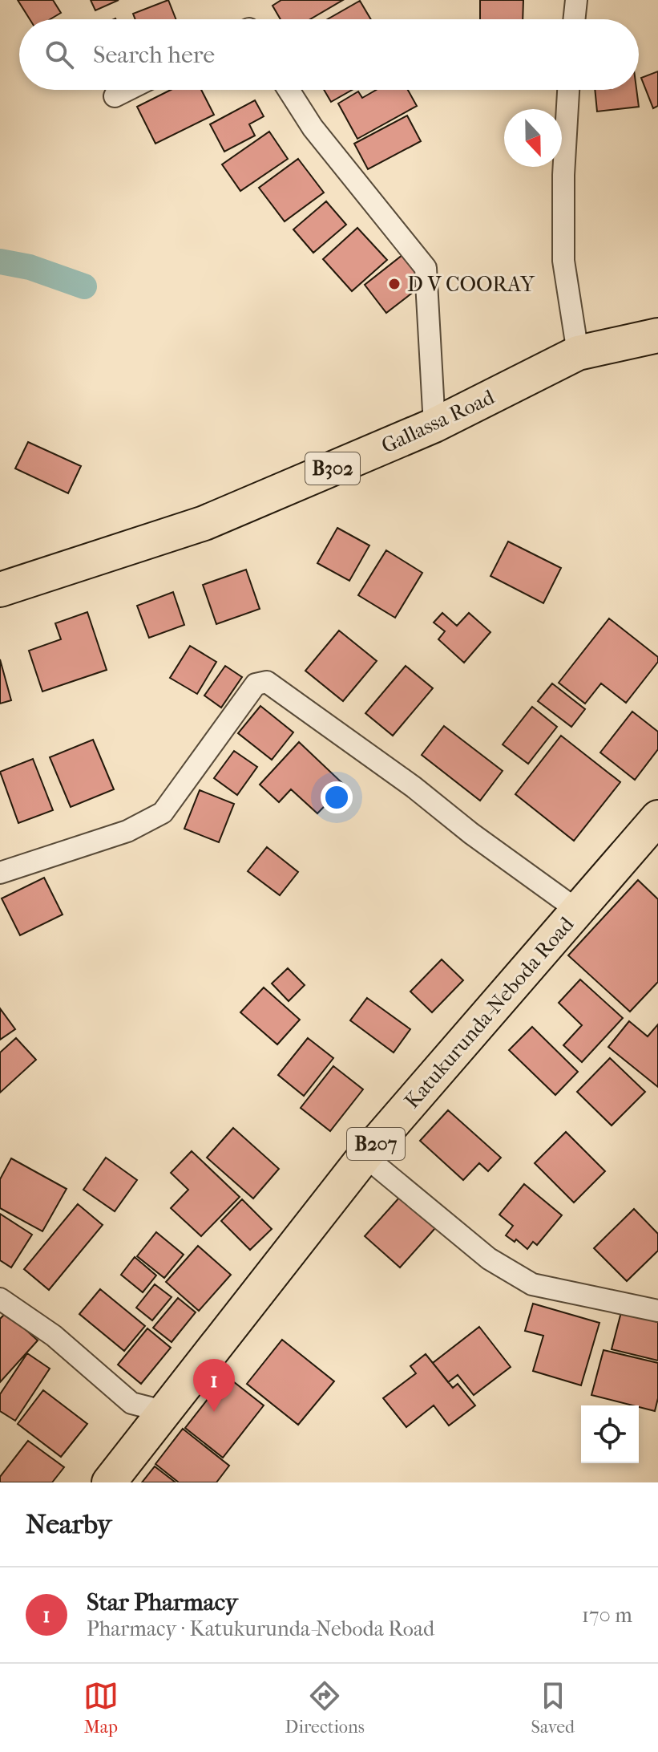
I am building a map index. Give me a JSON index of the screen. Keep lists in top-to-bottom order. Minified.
{"streets":{"main road":["Gallassa Road","B302","Katukurunda-Neboda Road","B207"]},"places":["D V COORAY"],"north":"bottom","page":{"search":"Search here","pins":"1","heading":"Nearby","list":[{"mark":"1","name":"Star Pharmacy","note":"Pharmacy · Katukurunda-Neboda Road","value":"170 m"}],"nav":["Map","Directions","Saved"]}}
